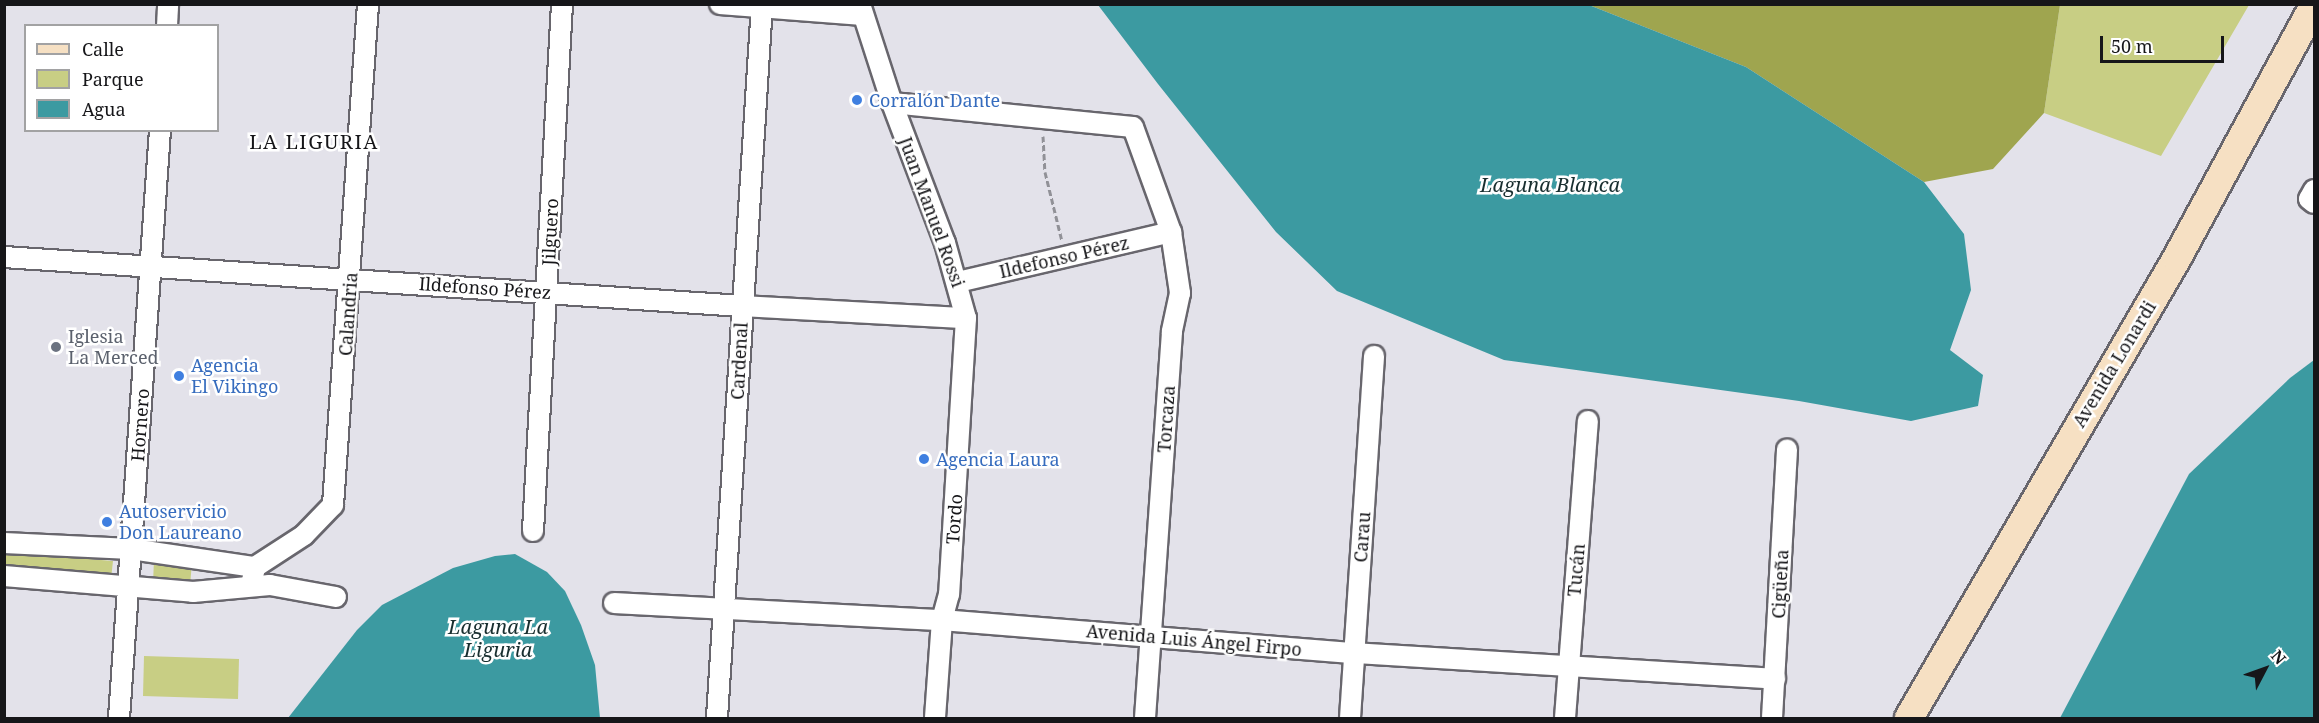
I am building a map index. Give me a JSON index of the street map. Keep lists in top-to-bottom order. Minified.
{"streets":{"street":["Juan Manuel Rossi","Jilguero","Ildefonso Pérez","Calandria","Cardenal","Avenida Lonardi","Torcaza","Hornero","Tordo","Carau","Tucán","Cigüeña","Avenida Luis Ángel Firpo"]},"crossings":[["Juan Manuel Rossi","Ildefonso Pérez"],["Juan Manuel Rossi","Tordo"],["Jilguero","Ildefonso Pérez"],["Ildefonso Pérez","Calandria"],["Ildefonso Pérez","Cardenal"],["Ildefonso Pérez","Torcaza"],["Ildefonso Pérez","Hornero"],["Ildefonso Pérez","Tordo"],["Cardenal","Avenida Luis Ángel Firpo"],["Torcaza","Avenida Luis Ángel Firpo"],["Tordo","Avenida Luis Ángel Firpo"],["Carau","Avenida Luis Ángel Firpo"],["Tucán","Avenida Luis Ángel Firpo"],["Cigüeña","Avenida Luis Ángel Firpo"]],"districts":["LA LIGURIA"],"water":["Laguna Blanca","Laguna La Liguria"],"places":["Corralón Dante","Iglesia La Merced","Agencia El Vikingo","Agencia Laura","Autoservicio Don Laureano"],"legend":["Calle","Parque","Agua"],"scale_bar":"50 m","north":"top right"}
